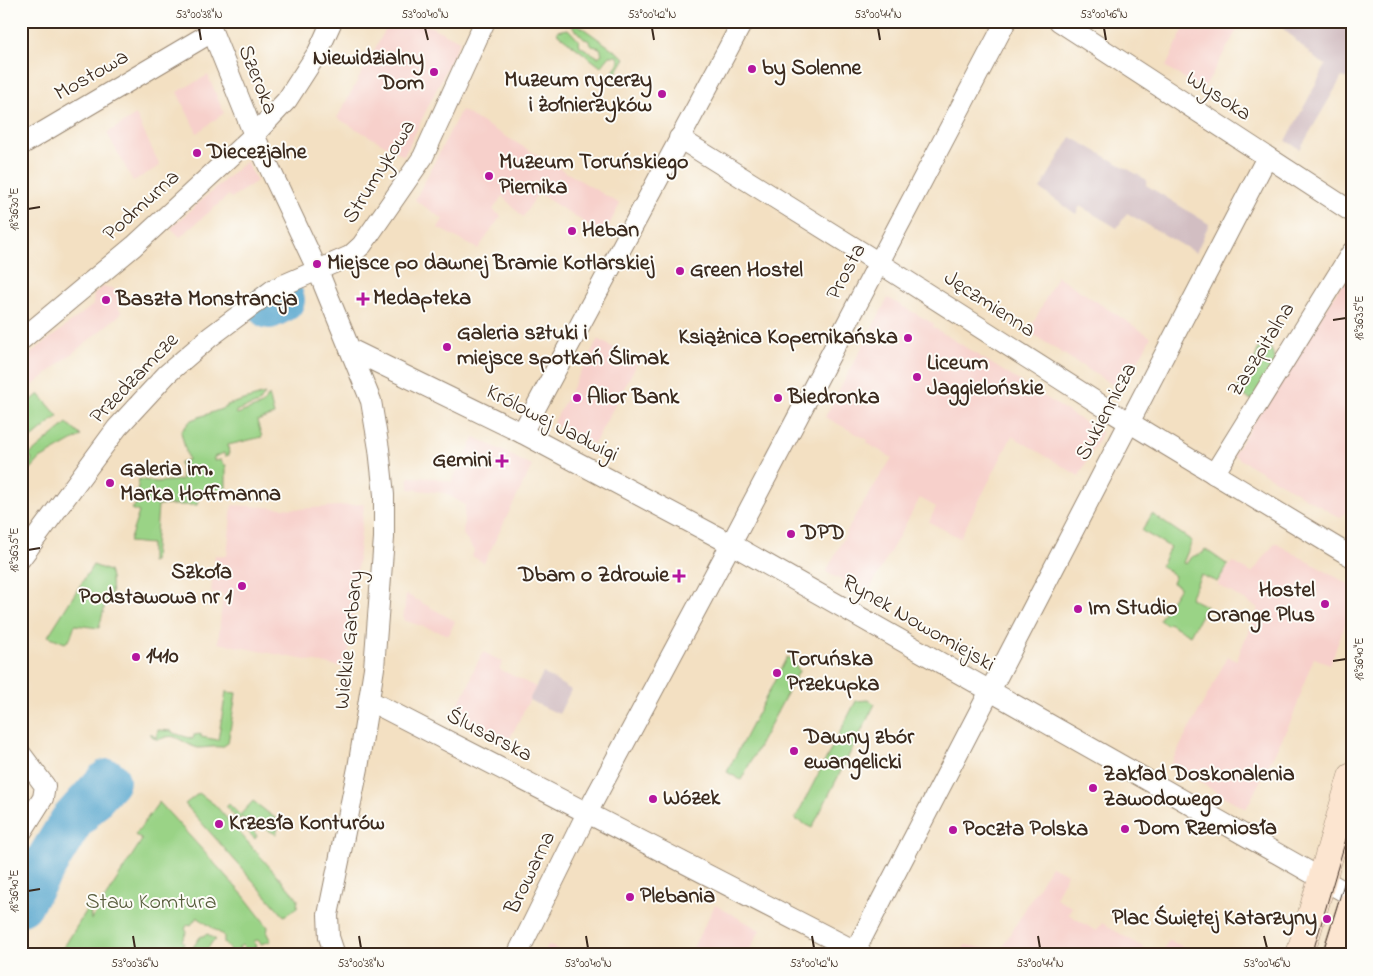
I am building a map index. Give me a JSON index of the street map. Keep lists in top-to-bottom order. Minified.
{"streets":{"street":["Mostowa","Szeroka","Wysoka","Strumykowa","Podmurna","Prosta","Jęczmienna","Zaszpitalna","Przedzamcze","Sukiennicza","Królowej Jadwigi","Rynek Nowomiejski","Wielkie Garbary","Ślusarska","Browarna"]},"crossings":[["Mostowa","Szeroka"],["Szeroka","Strumykowa"],["Szeroka","Podmurna"],["Szeroka","Przedzamcze"],["Szeroka","Królowej Jadwigi"],["Szeroka","Wielkie Garbary"],["Wysoka","Sukiennicza"],["Strumykowa","Przedzamcze"],["Prosta","Jęczmienna"],["Prosta","Królowej Jadwigi"],["Prosta","Rynek Nowomiejski"],["Jęczmienna","Zaszpitalna"],["Jęczmienna","Sukiennicza"],["Sukiennicza","Rynek Nowomiejski"],["Królowej Jadwigi","Rynek Nowomiejski"],["Królowej Jadwigi","Wielkie Garbary"],["Rynek Nowomiejski","Ślusarska"],["Rynek Nowomiejski","Browarna"],["Wielkie Garbary","Ślusarska"],["Ślusarska","Browarna"]],"parks":["Staw Komtura"],"places":{"other":["by Solenne","Niewidzialny Dom","Muzeum rycerzy i żołnierzyków","Diecezjalne","Muzeum Toruńskiego Piernika","Heban","Miejsce po dawnej Bramie Kotlarskiej","Green Hostel","Baszta Monstrancja","Książnica Kopernikańska","Galeria sztuki i miejsce spotkań Ślimak","Liceum Jaggielońskie","Alior Bank","Biedronka","Galeria im. Marka Hoffmanna","DPD","Szkoła Podstawowa nr 1","Hostel Orange Plus","Im Studio","1410","Toruńska Przekupka","Dawny zbór ewangelicki","Zakład Doskonalenia Zawodowego","Wózek","Krzesła Konturów","Dom Rzemiosła","Poczta Polska","Plebania","Plac Świętej Katarzyny"],"health":["Medapteka","Gemini","Dbam o Zdrowie"]},"coordinates":["53°00'38\"N","53°00'40\"N","53°00'42\"N","53°00'44\"N","53°00'46\"N","18°36'30\"E","18°36'35\"E","18°36'40\"E","53°00'36\"N"]}
